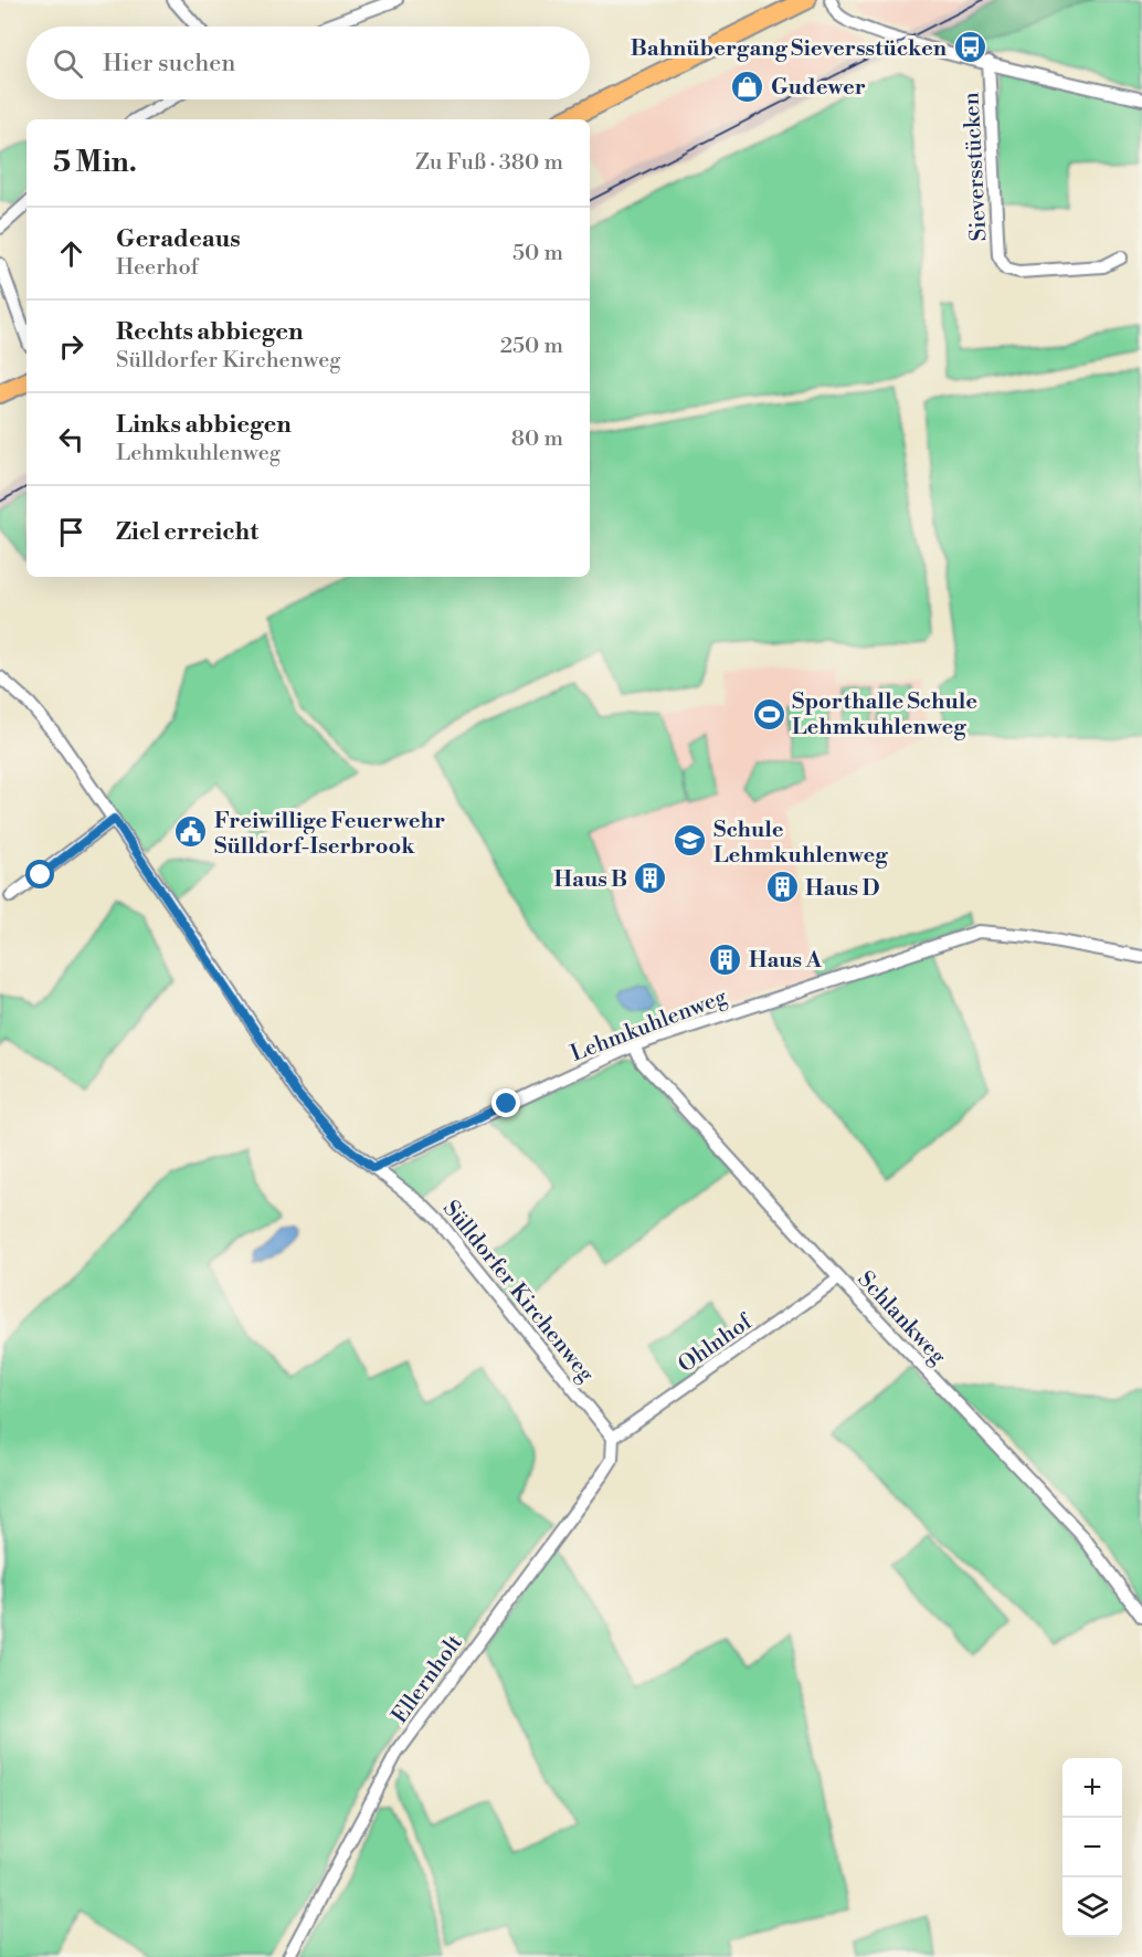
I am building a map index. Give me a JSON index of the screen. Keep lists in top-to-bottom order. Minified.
{"streets":{"street":["Sieversstücken","Lehmkuhlenweg","Sülldorfer Kirchenweg","Schlankweg","Ohlnhof","Ellernholt"]},"crossings":[["Lehmkuhlenweg","Sülldorfer Kirchenweg"],["Lehmkuhlenweg","Schlankweg"],["Sülldorfer Kirchenweg","Ohlnhof"],["Sülldorfer Kirchenweg","Ellernholt"],["Schlankweg","Ohlnhof"],["Ohlnhof","Ellernholt"]],"places":{"bus stop":["Bahnübergang Sieversstücken"],"shop":["Gudewer"],"sports":["Sporthalle Schule Lehmkuhlenweg"],"public building":["Freiwillige Feuerwehr Sülldorf-Iserbrook"],"school or university":["Schule Lehmkuhlenweg"],"building":["Haus B","Haus D","Haus A"]},"page":{"search":"Hier suchen","heading":["5 Min.","Zu Fuß · 380 m"],"list":[["Geradeaus","Heerhof","50 m"],["Rechts abbiegen","Sülldorfer Kirchenweg","250 m"],["Links abbiegen","Lehmkuhlenweg","80 m"],"Ziel erreicht"],"map_buttons":["+","−"]}}
